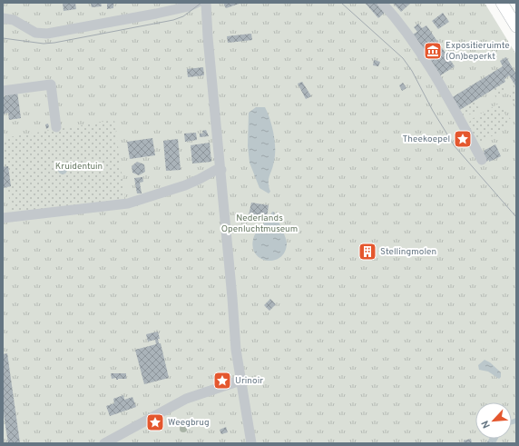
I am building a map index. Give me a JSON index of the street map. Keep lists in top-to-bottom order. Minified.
{"parks":["Kruidentuin","Nederlands Openluchtmuseum"],"places":{"museum":["Expositieruimte (On)beperkt"],"place":["Theekoepel","Urinoir","Weegbrug"],"building":["Stellingmolen"]},"north":"bottom left"}
